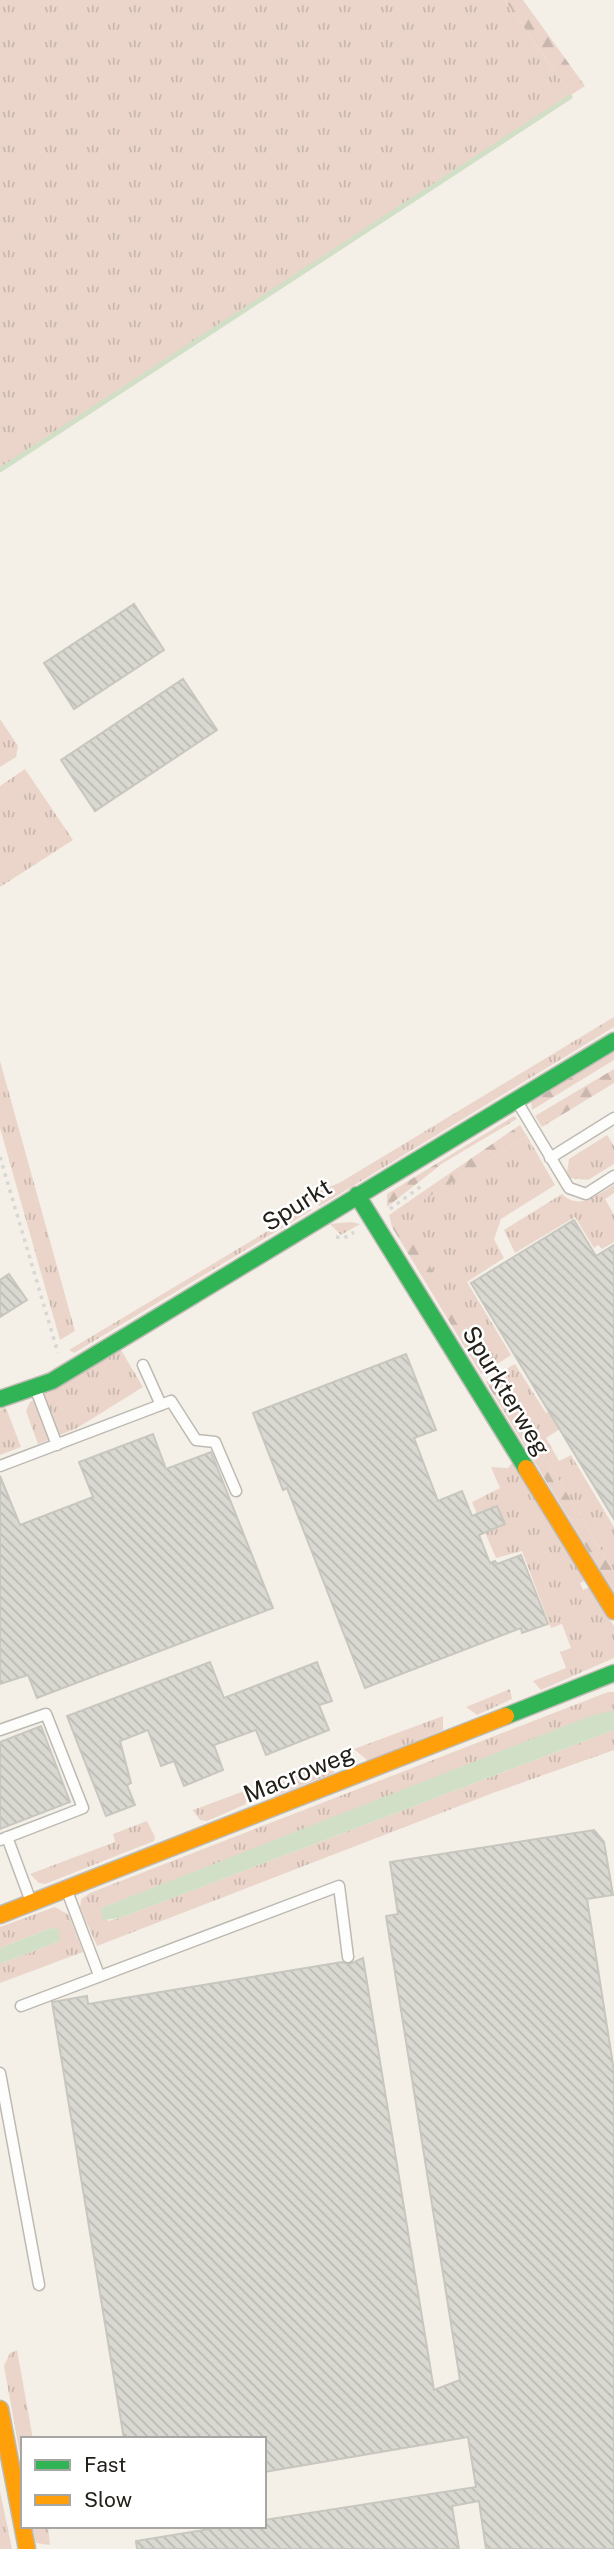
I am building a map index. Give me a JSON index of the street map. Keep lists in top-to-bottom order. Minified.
{"streets":{"street":["Spurkt","Spurkterweg","Macroweg"]},"crossings":[["Spurkt","Spurkterweg"]],"legend":["Fast","Slow"]}
